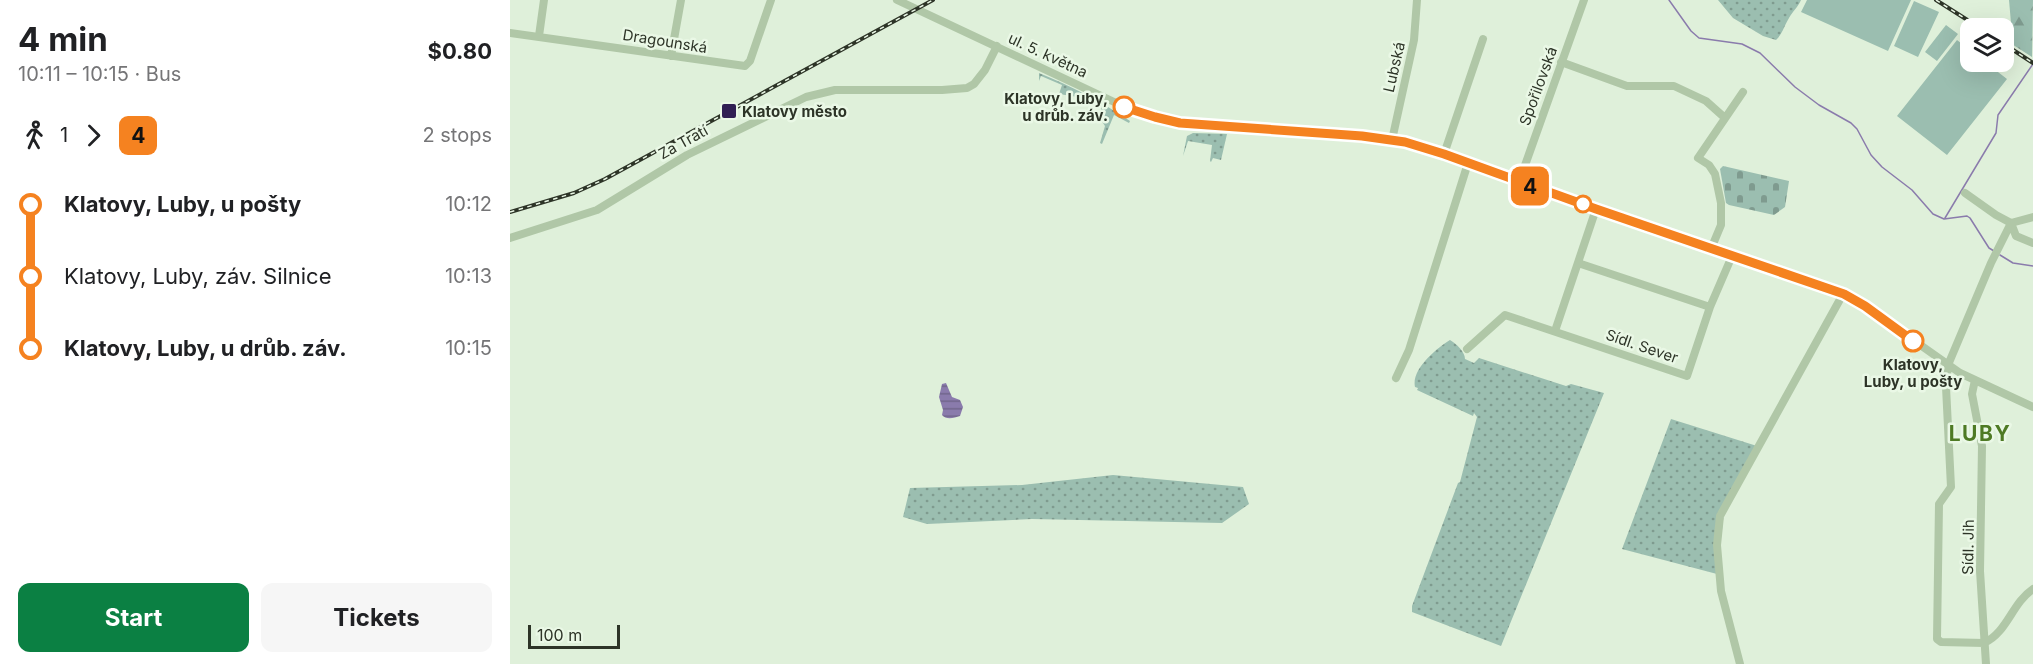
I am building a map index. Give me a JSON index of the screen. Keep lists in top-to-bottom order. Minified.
{"streets":{"street":["Dragounská","ul. 5. května","Lubská","Spořilovská","Za Tratí","Sídl. Sever","Sídl. Jih"]},"crossings":[["ul. 5. května","Lubská"],["ul. 5. května","Spořilovská"],["ul. 5. května","Za Tratí"],["ul. 5. května","Sídl. Sever"],["ul. 5. května","Sídl. Jih"]],"districts":["LUBY"],"places":{"other":["Klatovy, Luby, u drůb. záv.","Klatovy, Luby, u pošty"],"transit":["Klatovy město"]},"lines":["bus line 4"],"scale_bar":"100 m","page":{"heading":["4 min","10:11 – 10:15 · Bus","$0.80"],"on_map":"4","legs":["1","4","2 stops"],"list":[{"name":"Klatovy, Luby, u pošty","value":"10:12"},{"name":"Klatovy, Luby, záv. Silnice","value":"10:13"},{"name":"Klatovy, Luby, u drůb. záv.","value":"10:15"}],"buttons":["Start","Tickets"],"scale":"100 m"}}
